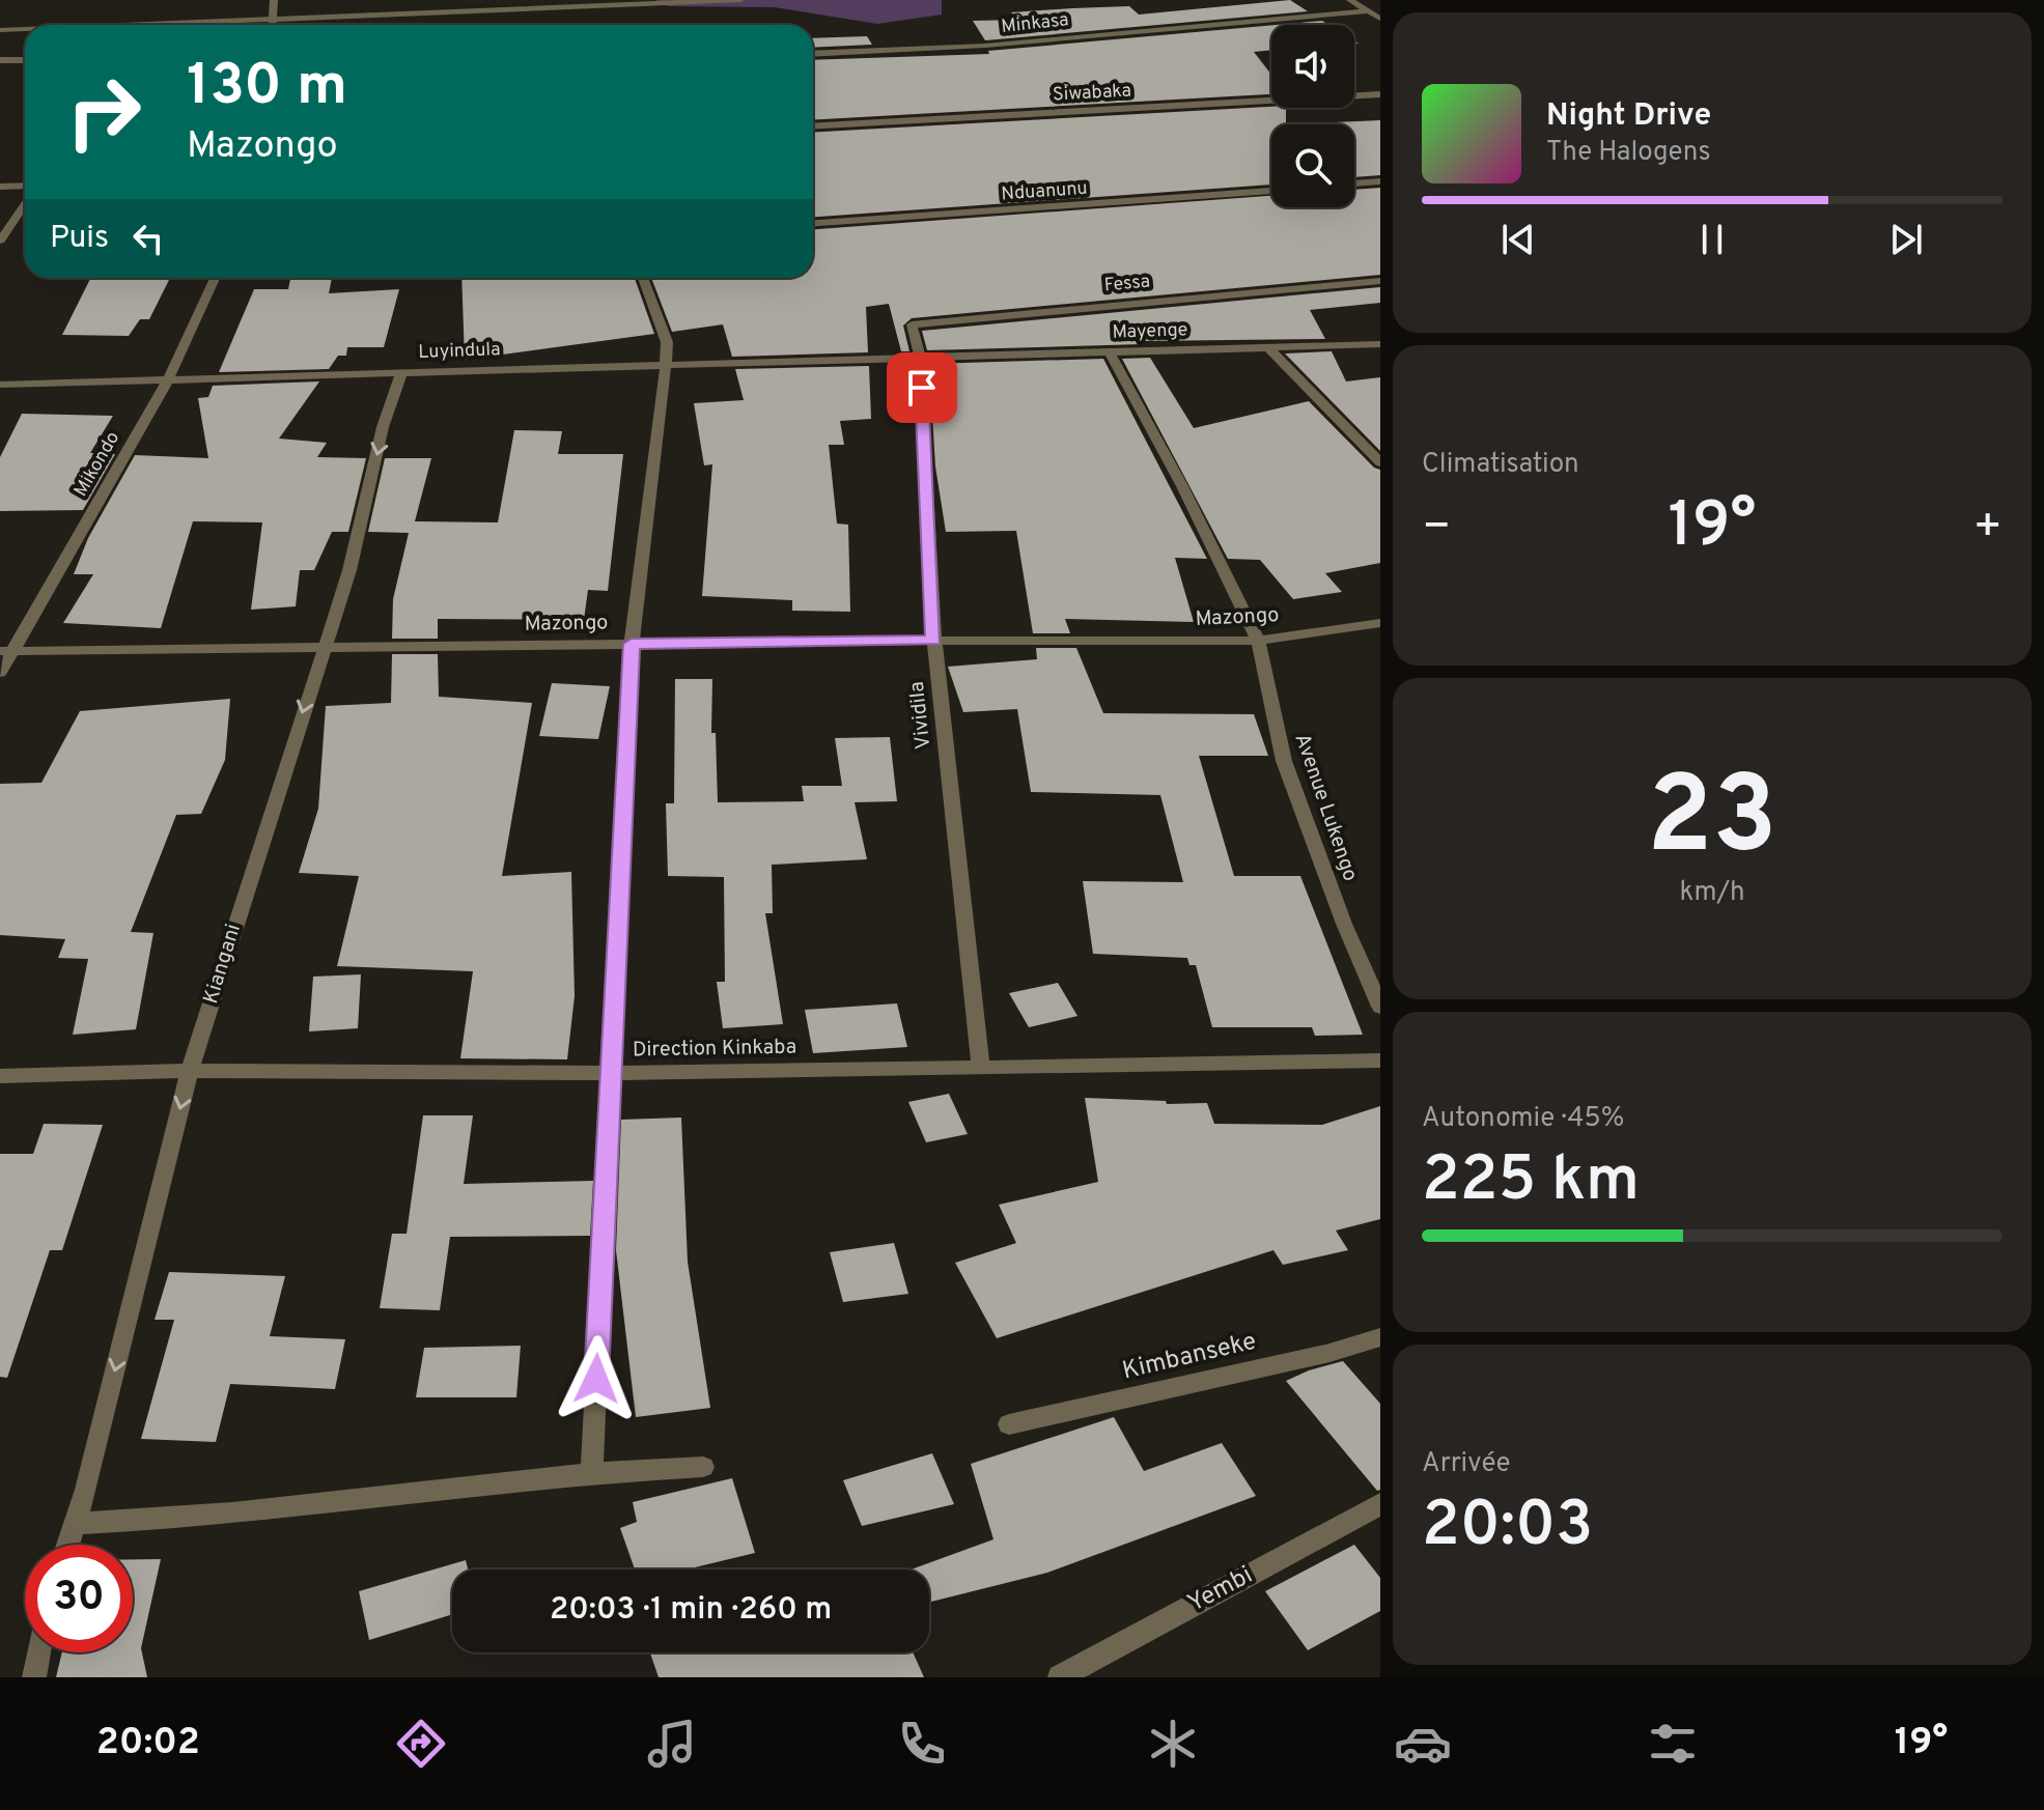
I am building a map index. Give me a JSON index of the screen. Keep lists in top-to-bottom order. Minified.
{"streets":{"street":["Minkasa","Siwabaka","Nduanunu","Fessa","Mayenge","Luyindula","Mikondo","Mazongo","Vividila","Avenue Lukengo","Kiangani","Direction Kinkaba","Kimbanseke","Yembi"]},"crossings":[["Fessa","Mayenge"],["Fessa","Luyindula"],["Fessa","Vividila"],["Mayenge","Luyindula"],["Mayenge","Vividila"],["Mayenge","Avenue Lukengo"],["Luyindula","Mikondo"],["Luyindula","Vividila"],["Luyindula","Kiangani"],["Mikondo","Mazongo"],["Mazongo","Vividila"],["Mazongo","Avenue Lukengo"],["Mazongo","Kiangani"],["Vividila","Direction Kinkaba"],["Kiangani","Direction Kinkaba"]],"one_way":["Kiangani"],"page":{"turn":["130 m","Mazongo"],"song":["Night Drive","The Halogens"],"then":"Puis","tile":["Climatisation",["23","km/h"],["Autonomie · 45%","225 km"],["Arrivée","20:03"]],"heat":["−","19°","+"],"limit":"30","trip":"20:03 · 1 min · 260 m","tabs":["20:02","19°"]}}
